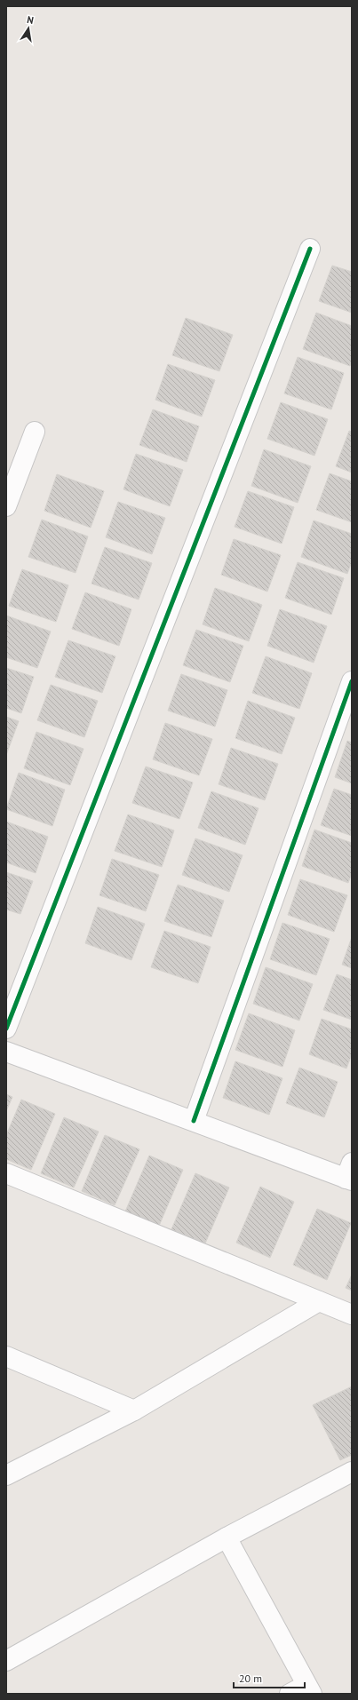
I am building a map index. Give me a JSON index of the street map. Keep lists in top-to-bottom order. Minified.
{"scale_bar":"20 m","north":"top"}
